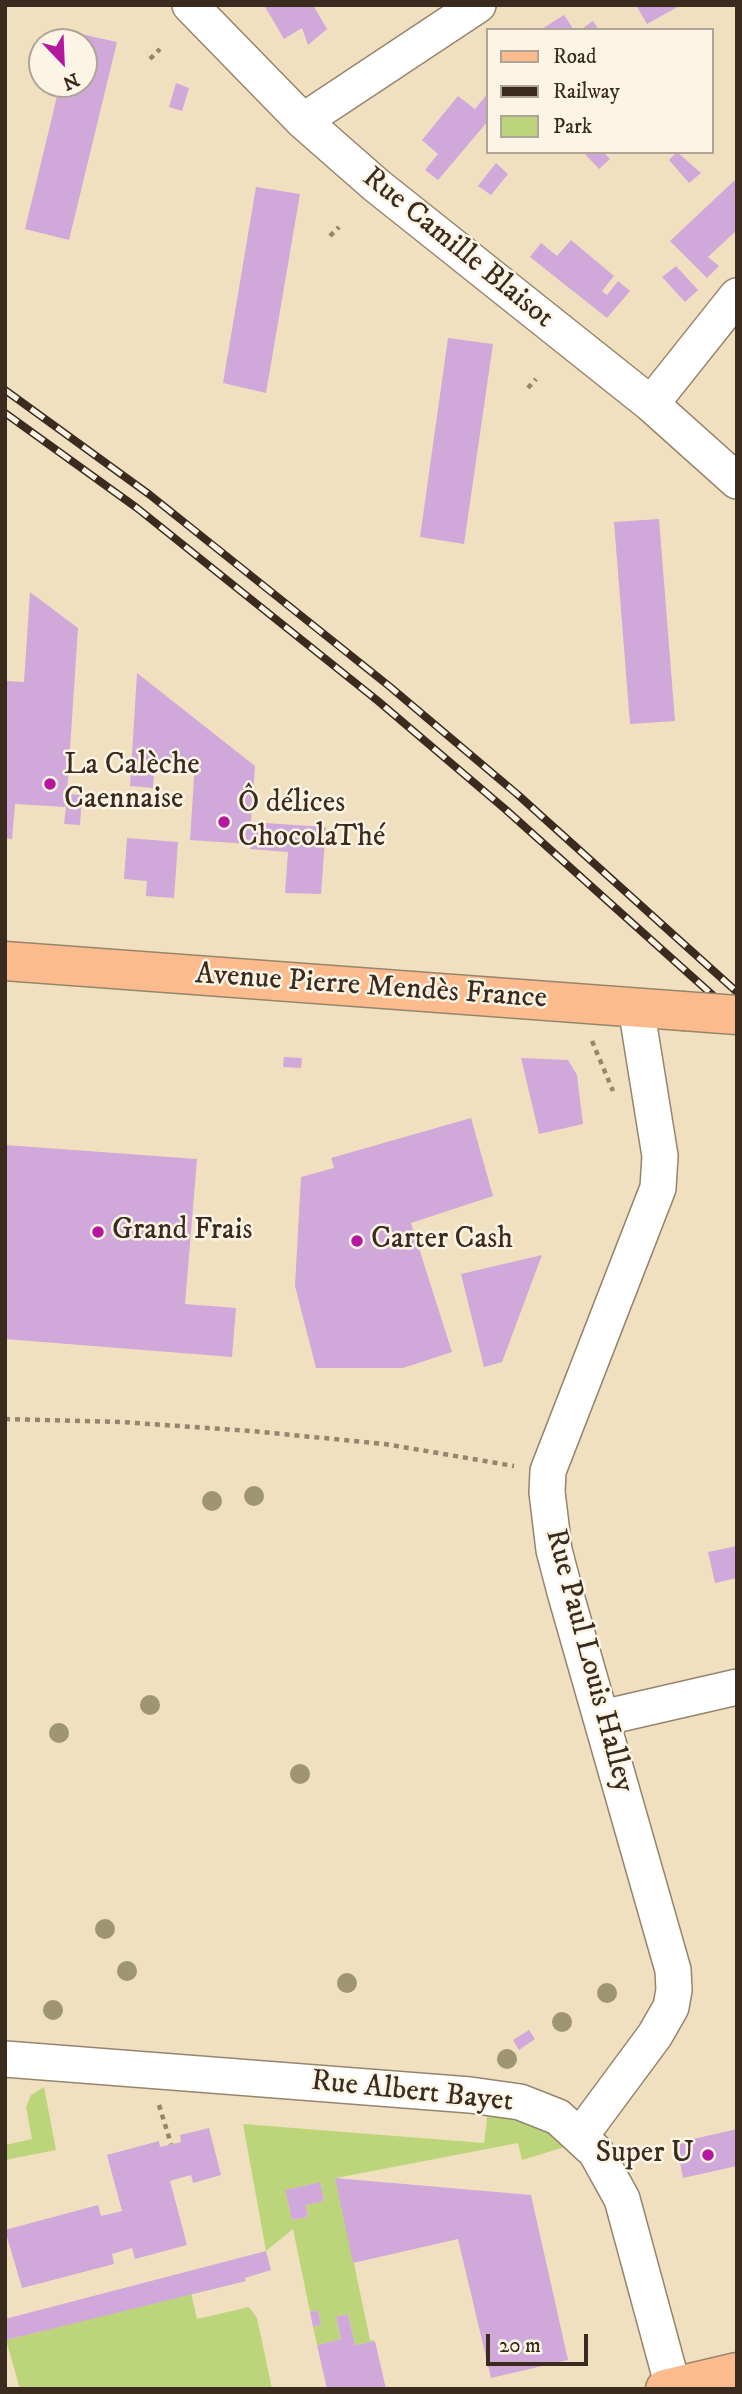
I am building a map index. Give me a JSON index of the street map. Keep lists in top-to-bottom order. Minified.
{"streets":{"main road":["Avenue Pierre Mendès France"],"street":["Rue Camille Blaisot","Rue Paul Louis Halley","Rue Albert Bayet"]},"crossings":[["Avenue Pierre Mendès France","Rue Paul Louis Halley"],["Rue Paul Louis Halley","Rue Albert Bayet"]],"places":["La Calèche Caennaise","Ô délices ChocolaThé","Grand Frais","Carter Cash","Super U"],"legend":["Road","Railway","Park"],"scale_bar":"20 m","north":"bottom right"}
